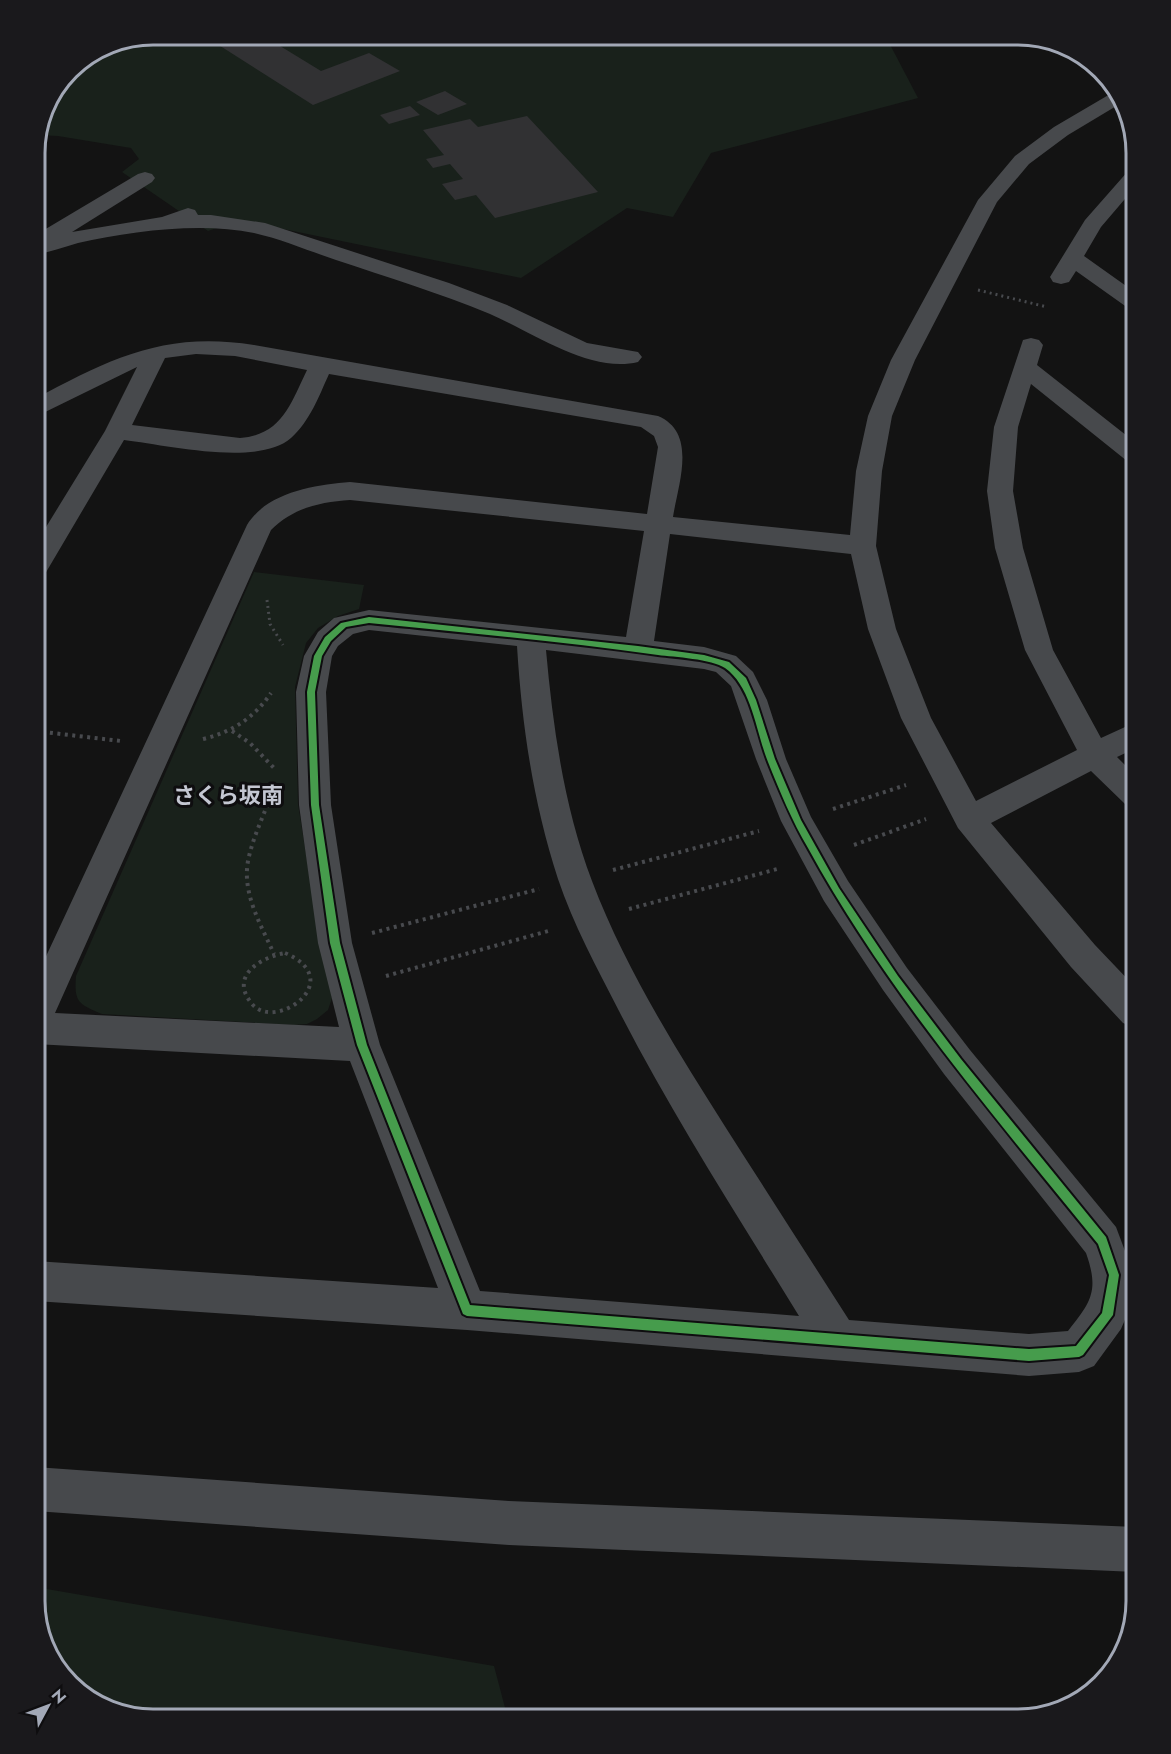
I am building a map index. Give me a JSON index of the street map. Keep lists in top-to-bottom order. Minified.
{"districts":["さくら坂南"],"north":"top right"}
